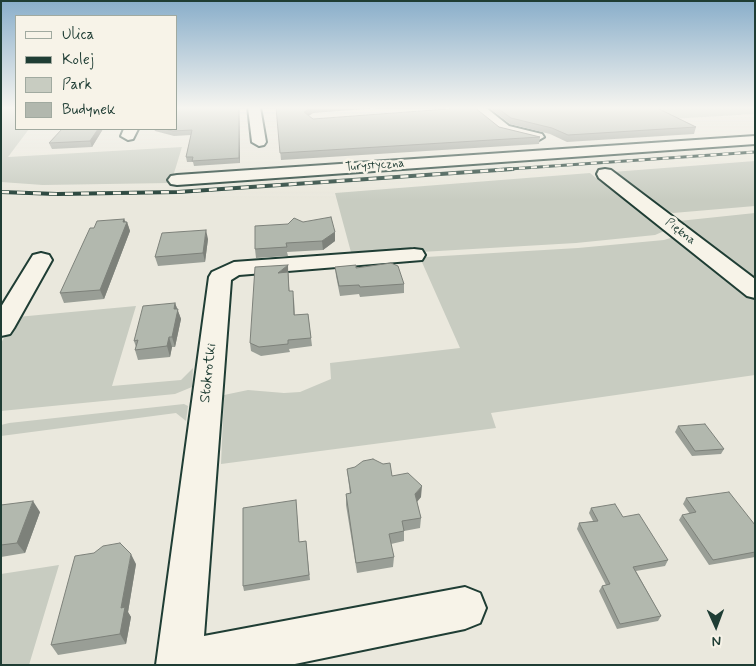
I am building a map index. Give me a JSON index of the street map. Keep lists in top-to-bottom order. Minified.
{"streets":{"street":["Turystyczna","Piękna","Stokrotki"]},"legend":["Ulica","Kolej","Park","Budynek"],"north":"bottom"}
